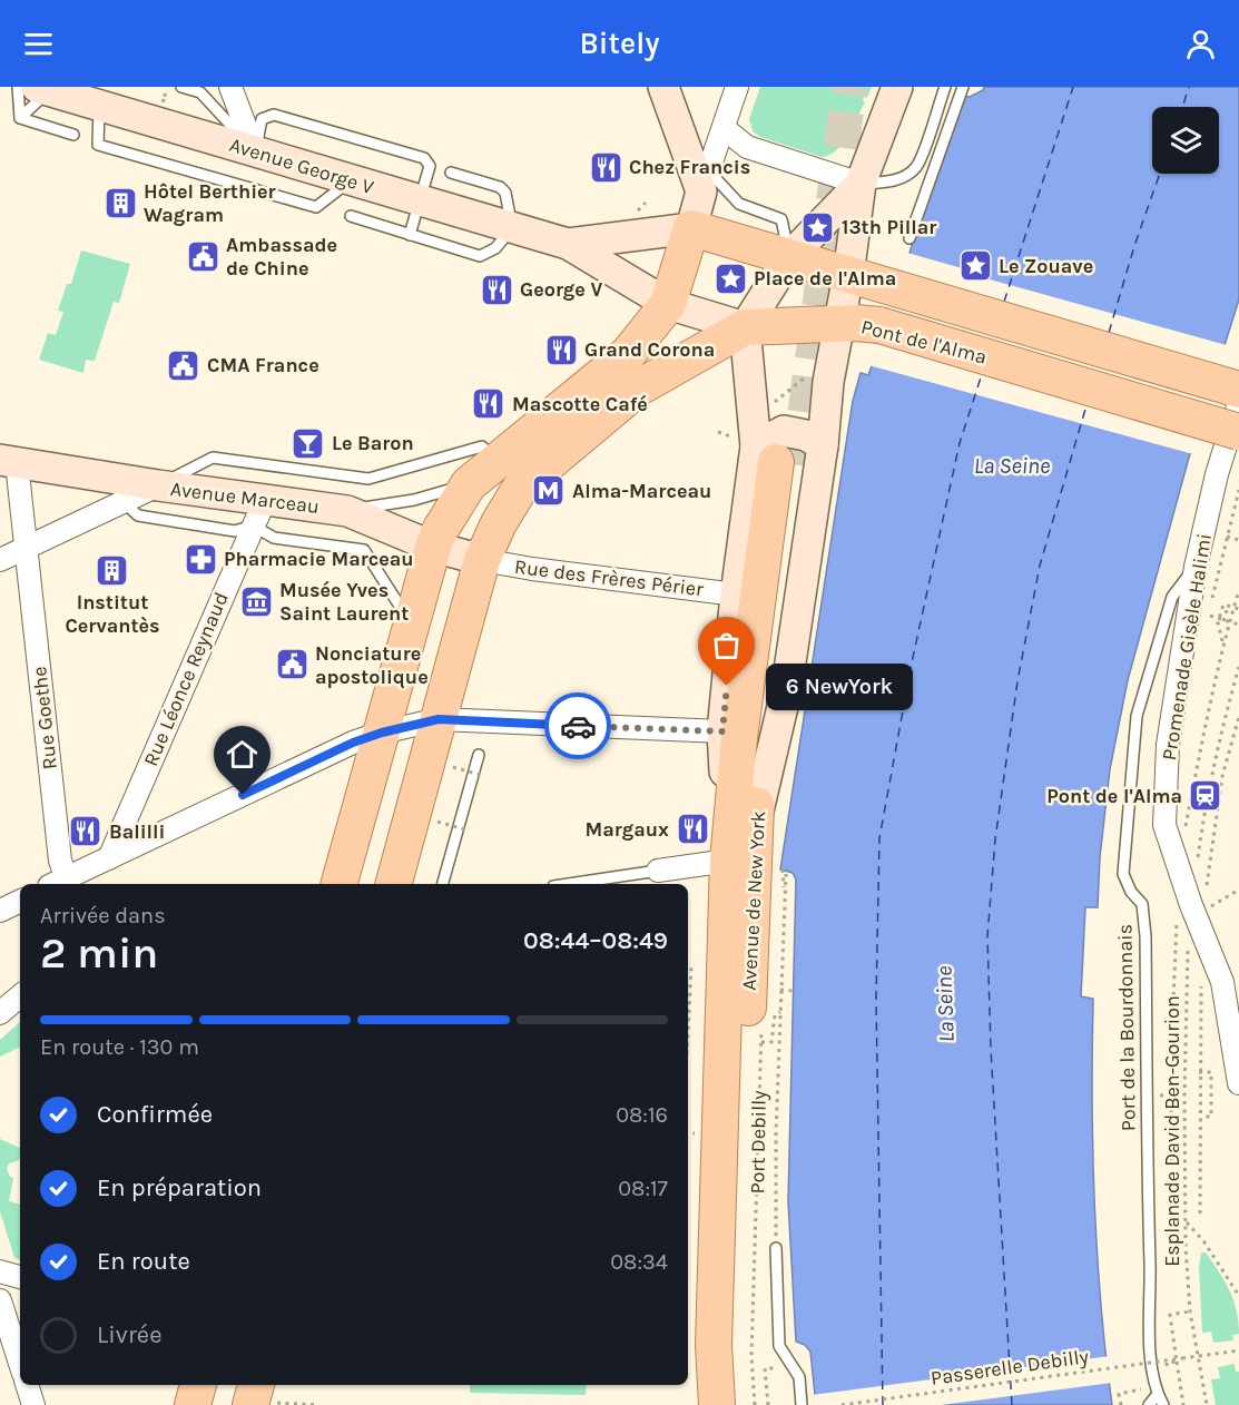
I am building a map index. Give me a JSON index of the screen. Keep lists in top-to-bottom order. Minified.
{"streets":{"main road":["Pont de l'Alma","Avenue de New York"],"street":["Avenue George V","Avenue Marceau","Rue des Frères Périer","Promenade Gisèle Halimi","Rue Léonce Reynaud","Rue Goethe"],"lane":["Port de la Bourdonnais"],"path":["Esplanade David Ben-Gourion","Port Debilly","Passerelle Debilly"]},"crossings":[["Pont de l'Alma","Avenue de New York"],["Avenue Marceau","Rue des Frères Périer"],["Avenue Marceau","Rue Léonce Reynaud"],["Avenue Marceau","Rue Goethe"],["Rue des Frères Périer","Avenue de New York"],["Promenade Gisèle Halimi","Port de la Bourdonnais"],["Promenade Gisèle Halimi","Esplanade David Ben-Gourion"],["Esplanade David Ben-Gourion","Passerelle Debilly"]],"water":["La Seine"],"places":{"restaurant":["Chez Francis","George V","Grand Corona","Mascotte Café","Margaux","Balilli"],"building":["Hôtel Berthier Wagram","Institut Cervantès"],"place":["13th Pillar","Le Zouave","Place de l'Alma"],"public building":["Ambassade de Chine","CMA France","Nonciature apostolique"],"bar":["Le Baron"],"metro station":["Alma-Marceau"],"pharmacy":["Pharmacie Marceau"],"museum":["Musée Yves Saint Laurent"],"other":["6 NewYork"],"station":["Pont de l'Alma"]},"page":{"header":"Bitely","bubble":"6 NewYork","heading":["2 min","Arrivée dans","08:44–08:49"],"bar":"En route · 130 m","list":[["Confirmée","08:16"],["En préparation","08:17"],["En route","08:34"],"Livrée"]}}
